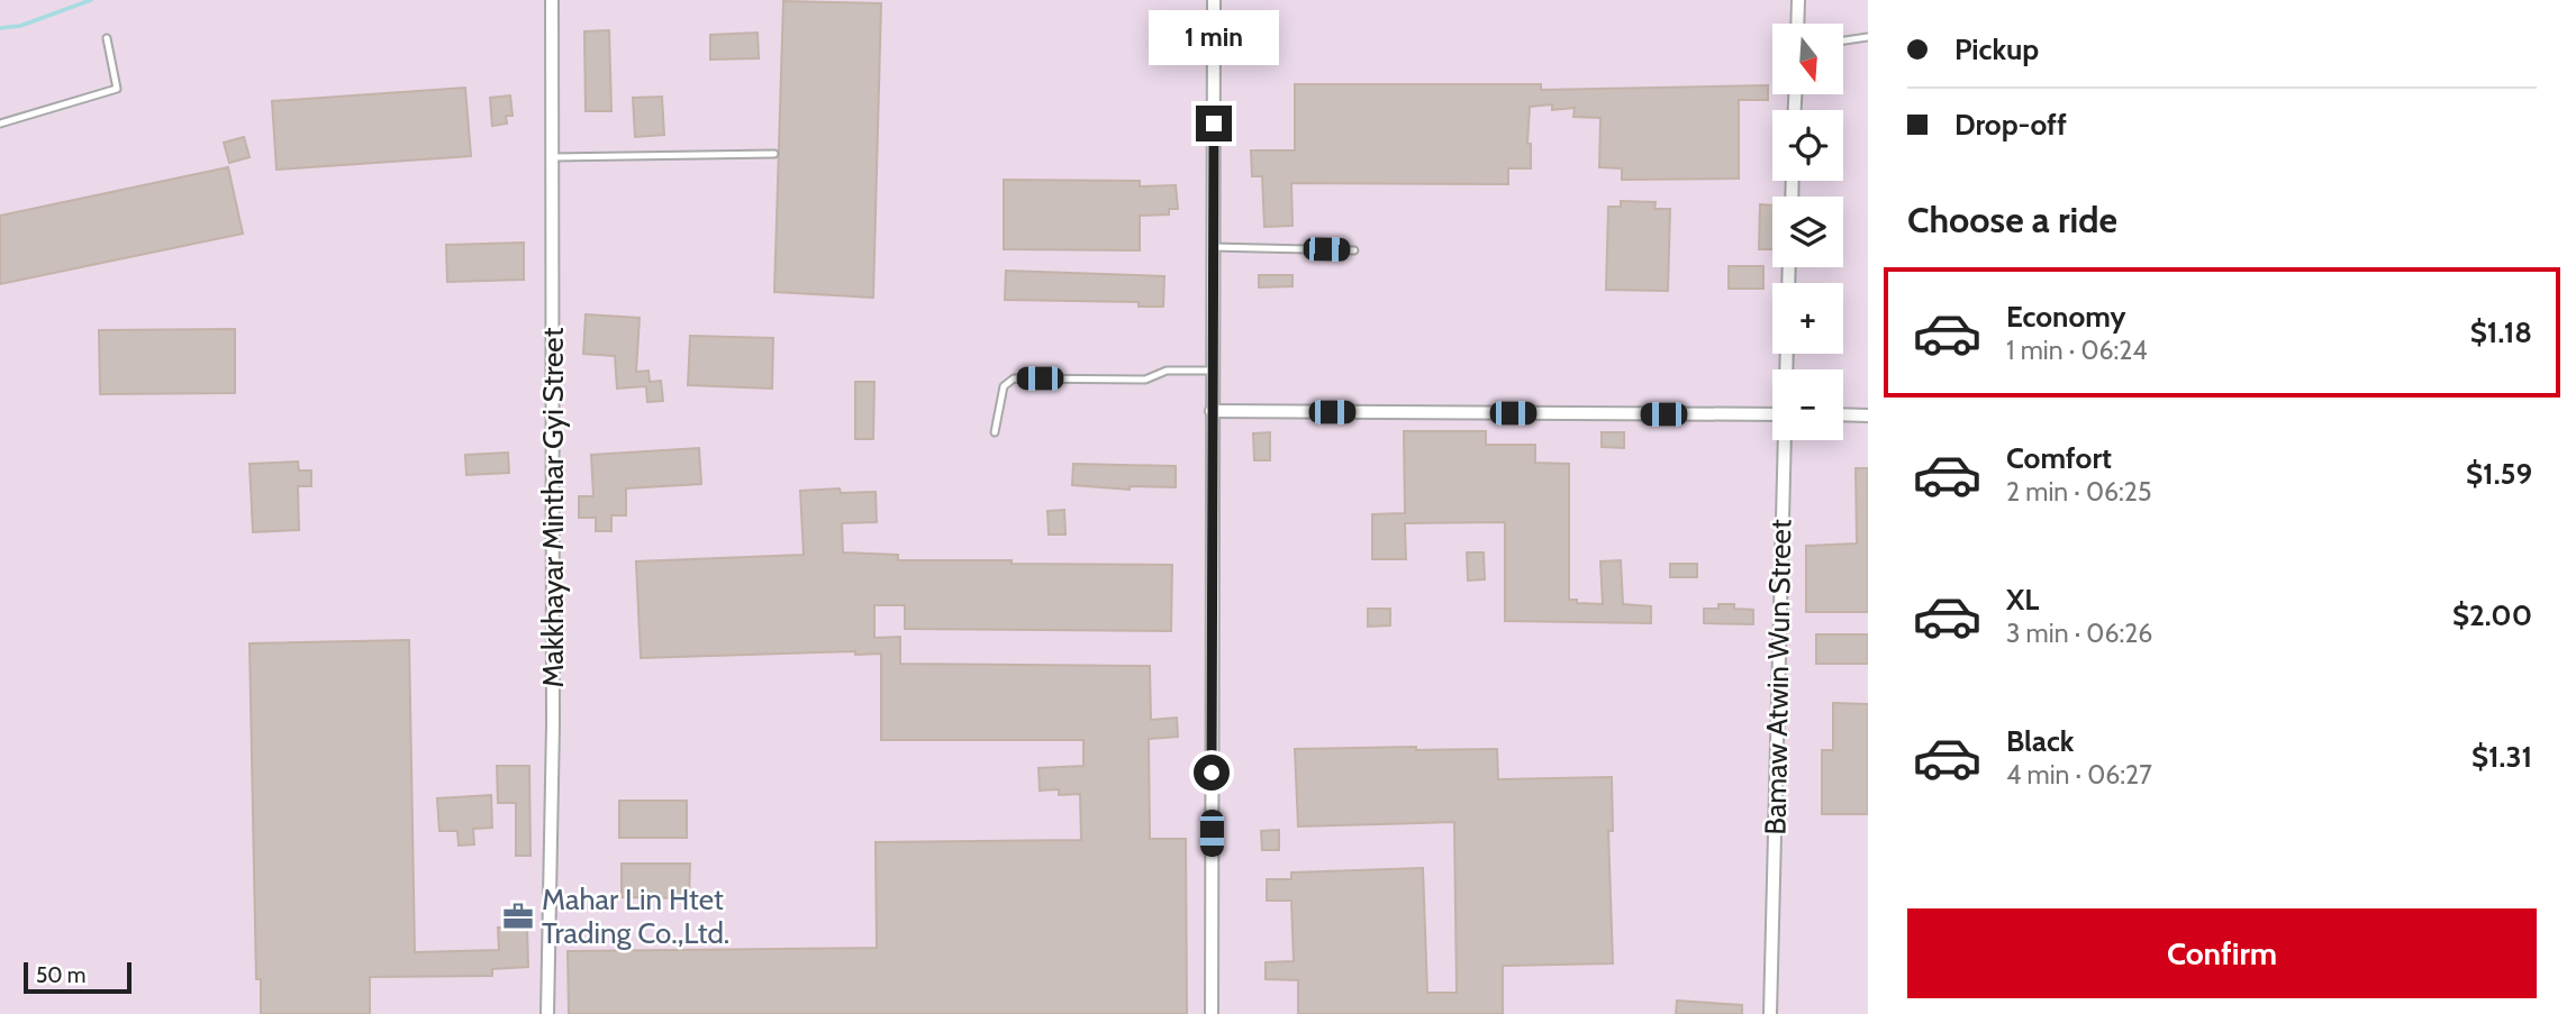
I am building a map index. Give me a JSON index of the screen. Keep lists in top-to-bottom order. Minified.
{"streets":{"street":["Makkhayar Minthar Gyi Street","Bamaw Atwin Wun Street"]},"places":{"office":["Mahar Lin Htet Trading Co.,Ltd."]},"scale_bar":"50 m","north":"bottom","page":{"banner":["Pickup","Drop-off"],"bubble":"1 min","map_buttons":["+","−"],"heading":"Choose a ride","list":[{"name":"Economy","note":"1 min · 06:24","value":"$1.18"},{"name":"Comfort","note":"2 min · 06:25","value":"$1.59"},{"name":"XL","note":"3 min · 06:26","value":"$2.00"},{"name":"Black","note":"4 min · 06:27","value":"$1.31"}],"buttons":"Confirm","scale":"50 m"}}
